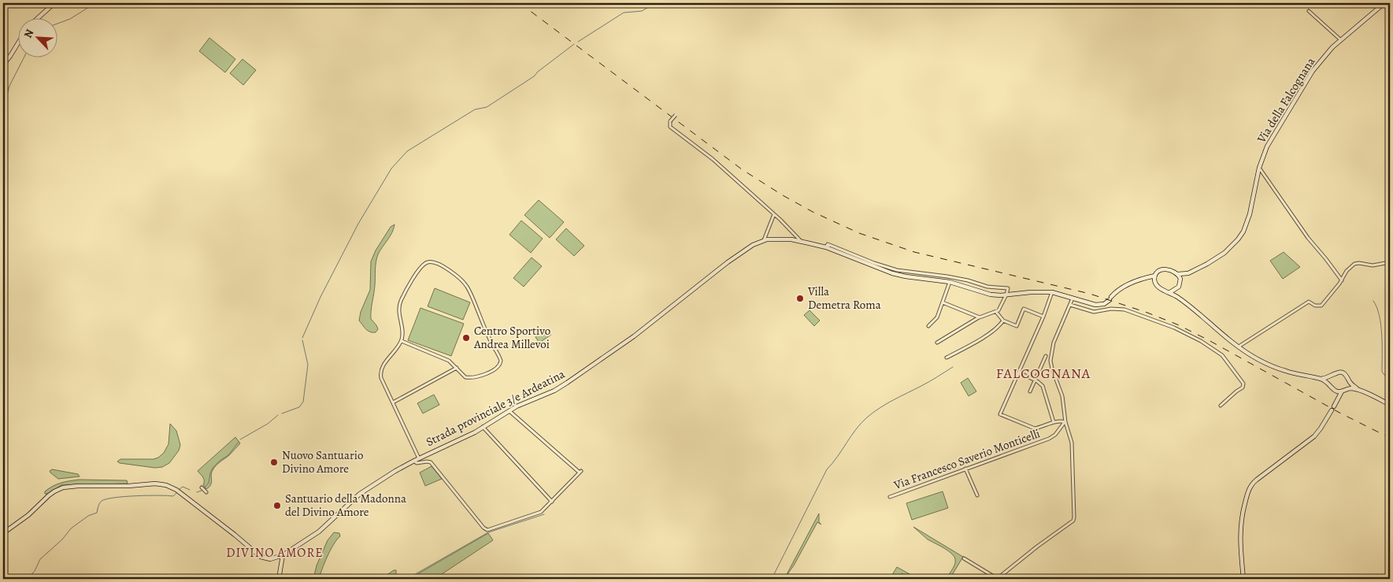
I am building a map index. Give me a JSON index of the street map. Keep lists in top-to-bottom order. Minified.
{"streets":{"main road":["Via della Falcognana","Strada provinciale 3/e Ardeatina"],"street":["Via Francesco Saverio Monticelli"]},"crossings":[["Via della Falcognana","Strada provinciale 3/e Ardeatina"]],"districts":["FALCOGNANA","DIVINO AMORE"],"places":["Villa Demetra Roma","Centro Sportivo Andrea Millevoi","Nuovo Santuario Divino Amore","Santuario della Madonna del Divino Amore"],"north":"top left"}
